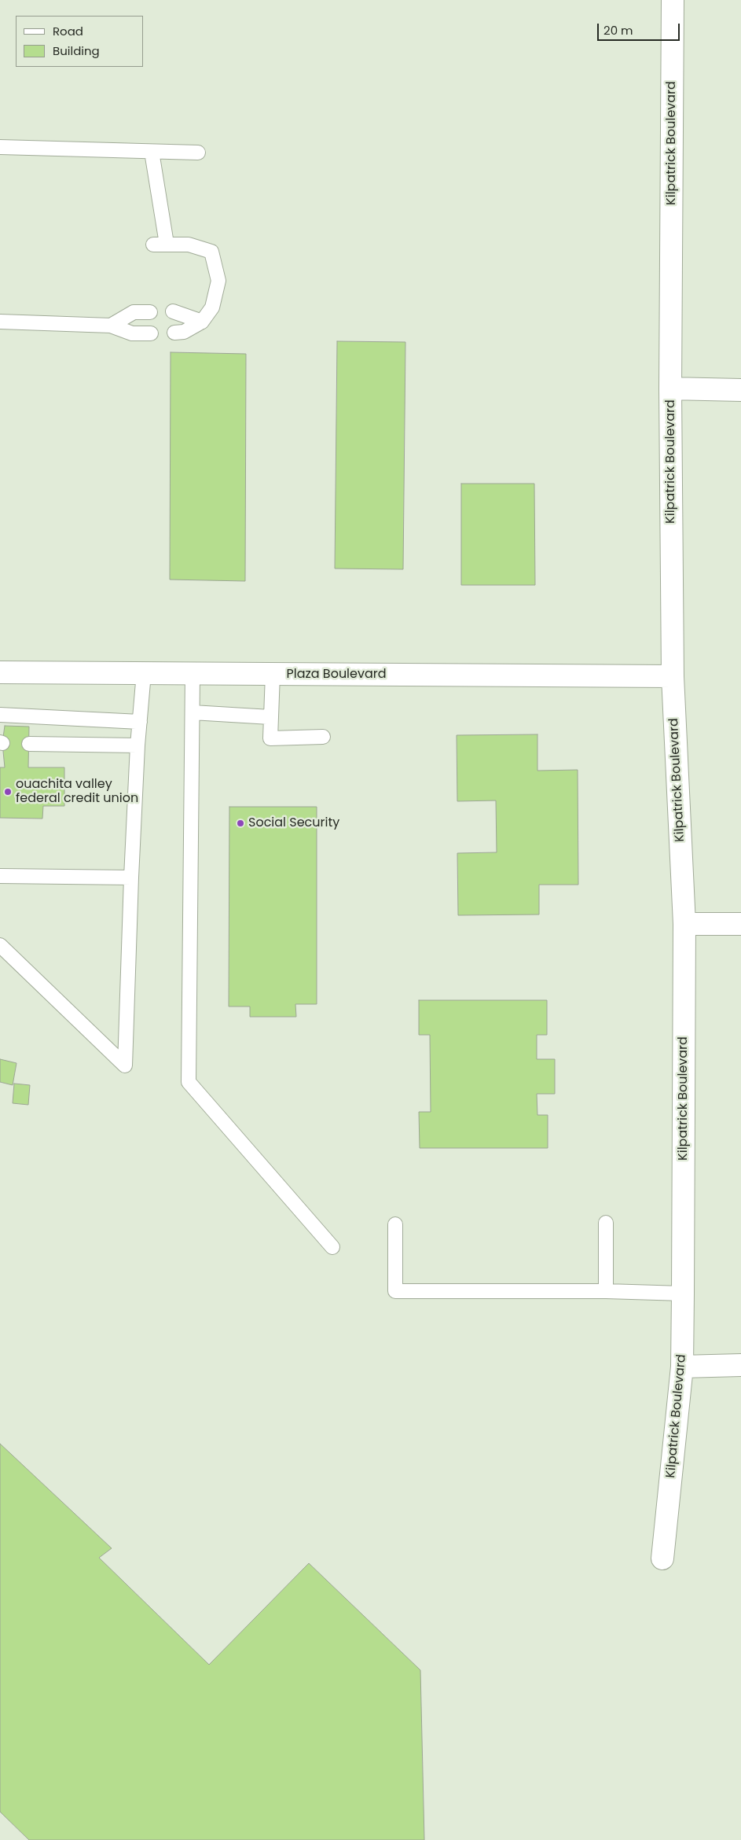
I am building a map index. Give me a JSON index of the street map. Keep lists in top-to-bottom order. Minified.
{"streets":{"street":["Kilpatrick Boulevard","Plaza Boulevard"]},"crossings":[["Kilpatrick Boulevard","Plaza Boulevard"]],"places":["ouachita valley federal credit union","Social Security"],"legend":["Road","Building"],"scale_bar":"20 m"}
